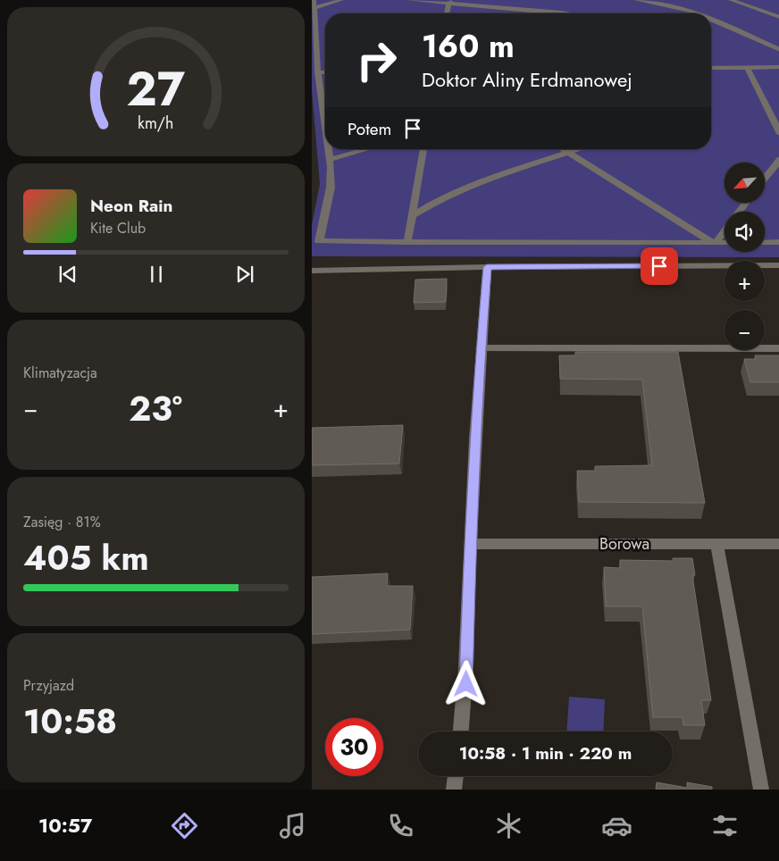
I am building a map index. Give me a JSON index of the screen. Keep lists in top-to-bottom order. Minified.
{"streets":{"street":["Borowa"]},"north":"bottom left","page":{"turn":["160 m","Doktor Aliny Erdmanowej"],"then":"Potem","map_buttons":["+","−"],"song":["Neon Rain","Kite Club"],"tile":["Klimatyzacja",["Zasięg · 81%","405 km"],["Przyjazd","10:58"]],"heat":["−","23°","+"],"limit":"30","trip":"10:58 · 1 min · 220 m","tabs":"10:57","gauge":["27","km/h"]}}
